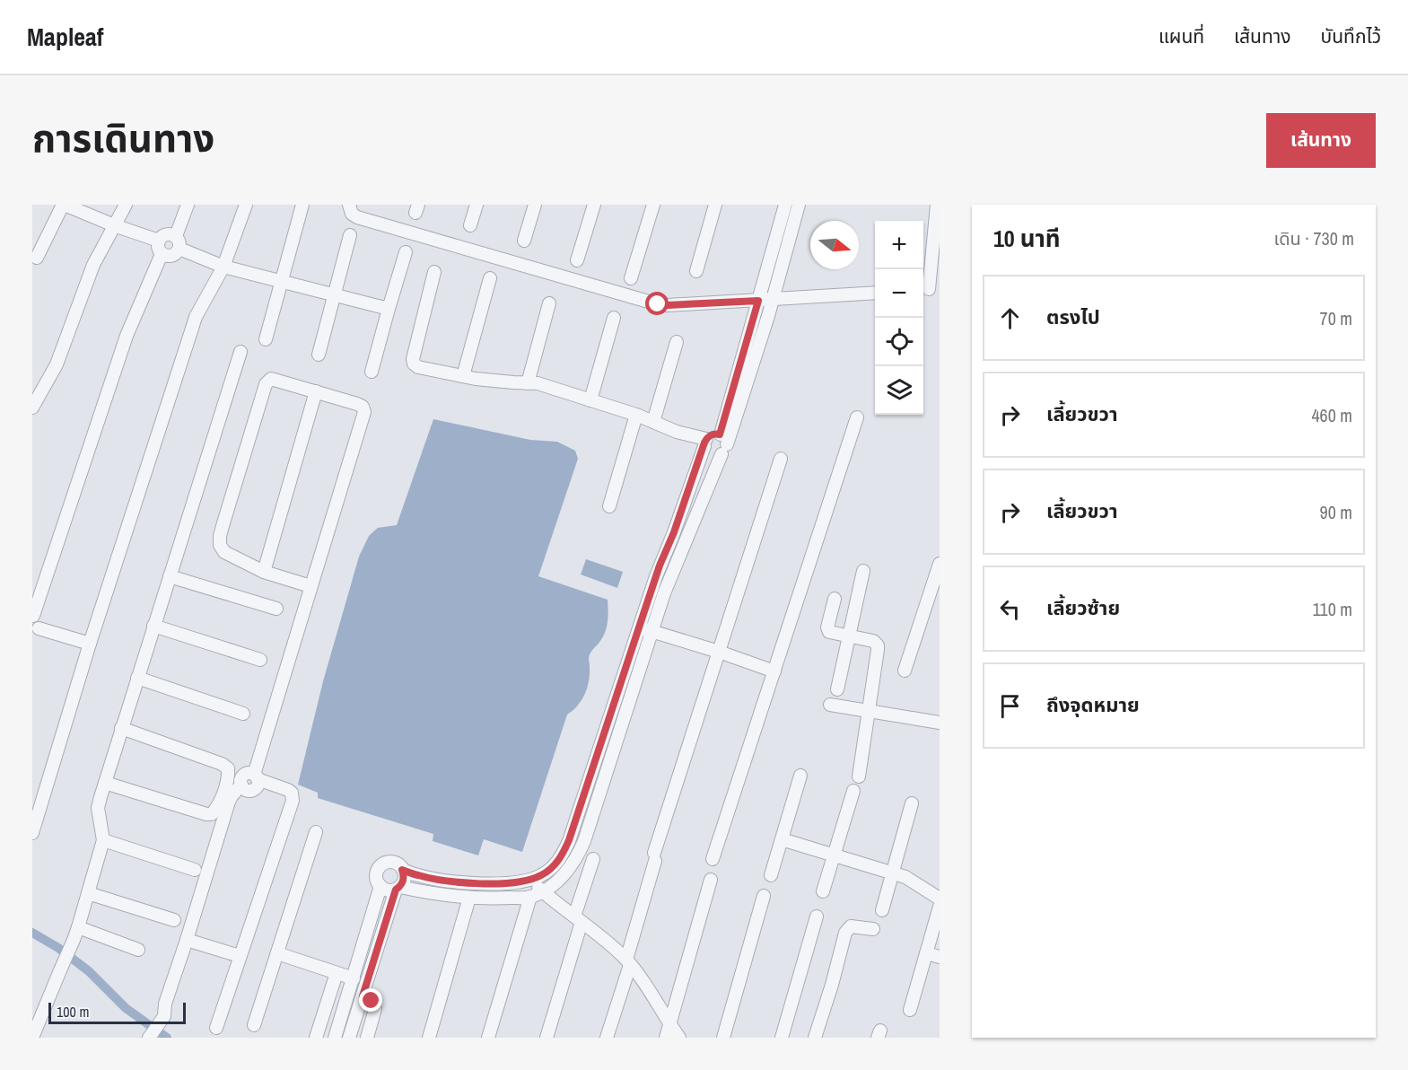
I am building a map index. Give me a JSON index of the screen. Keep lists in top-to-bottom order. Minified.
{"scale_bar":"100 m","north":"right","page":{"header":"Mapleaf","nav":["แผนที่","เส้นทาง","บันทึกไว้"],"title":"การเดินทาง","buttons":"เส้นทาง","heading":["10 นาที","เดิน · 730 m"],"map_buttons":["+","−"],"list":[["ตรงไป","70 m"],["เลี้ยวขวา","460 m"],["เลี้ยวขวา","90 m"],["เลี้ยวซ้าย","110 m"],"ถึงจุดหมาย"],"scale":"100 m"}}
